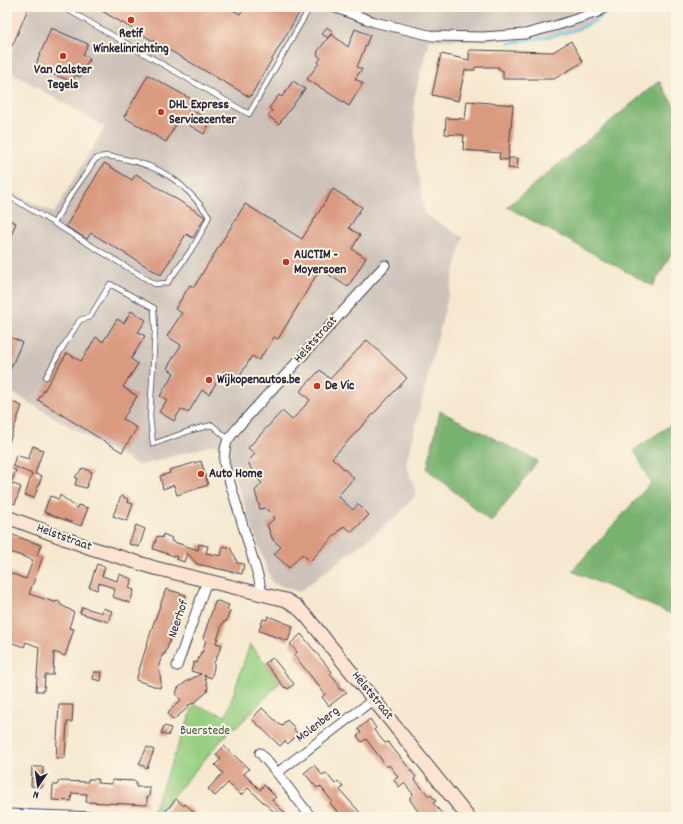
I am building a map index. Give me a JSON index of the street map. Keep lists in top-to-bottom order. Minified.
{"streets":{"street":["Helststraat","Neerhof","Molenberg"]},"crossings":[["Helststraat","Neerhof"],["Helststraat","Molenberg"]],"parks":["Buerstede"],"places":["Retif Winkelinrichting","Van Calster Tegels","DHL Express Servicecenter","AUCTIM - Moyersoen","Wijkopenautos.be","De Vic","Auto Home"],"north":"bottom"}
